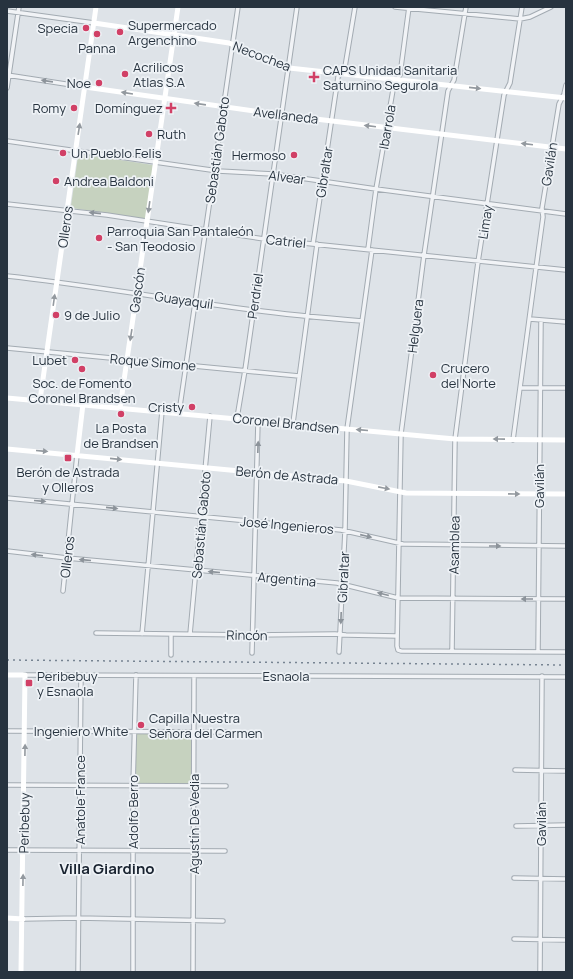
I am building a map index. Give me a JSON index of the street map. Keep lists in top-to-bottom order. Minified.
{"streets":{"street":["Necochea","Avellaneda","Ibarrola","Sebastián Gaboto","Gavilán","Gibraltar","Alvear","Limay","Olleros","Catriel","Gascón","Perdriel","Guayaquil","Helguera","Roque Simone","Coronel Brandsen","Berón de Astrada","José Ingenieros","Asamblea","Argentina","Rincón","Esnaola","Ingeniero White","Anatole France","Adolfo Berro","Peribebuy","Agustín De Vedia"]},"crossings":[["Necochea","Ibarrola"],["Necochea","Sebastián Gaboto"],["Necochea","Gavilán"],["Necochea","Gibraltar"],["Necochea","Limay"],["Necochea","Olleros"],["Necochea","Gascón"],["Necochea","Perdriel"],["Necochea","Helguera"],["Avellaneda","Ibarrola"],["Avellaneda","Sebastián Gaboto"],["Avellaneda","Gavilán"],["Avellaneda","Gibraltar"],["Avellaneda","Limay"],["Avellaneda","Olleros"],["Avellaneda","Gascón"],["Avellaneda","Perdriel"],["Avellaneda","Helguera"],["Ibarrola","Gibraltar"],["Ibarrola","Alvear"],["Ibarrola","Catriel"],["Ibarrola","Guayaquil"],["Ibarrola","Coronel Brandsen"],["Sebastián Gaboto","Alvear"],["Sebastián Gaboto","Catriel"],["Sebastián Gaboto","Guayaquil"],["Sebastián Gaboto","Roque Simone"],["Sebastián Gaboto","Coronel Brandsen"],["Sebastián Gaboto","Berón de Astrada"],["Sebastián Gaboto","José Ingenieros"],["Sebastián Gaboto","Argentina"],["Sebastián Gaboto","Rincón"],["Gavilán","Alvear"],["Gavilán","Catriel"],["Gavilán","Coronel Brandsen"],["Gavilán","Berón de Astrada"],["Gavilán","José Ingenieros"],["Gavilán","Argentina"],["Gavilán","Esnaola"],["Gibraltar","Alvear"],["Gibraltar","Catriel"],["Gibraltar","Guayaquil"],["Gibraltar","Roque Simone"],["Gibraltar","Coronel Brandsen"],["Gibraltar","Berón de Astrada"],["Gibraltar","José Ingenieros"],["Gibraltar","Argentina"],["Gibraltar","Rincón"],["Alvear","Limay"],["Alvear","Olleros"],["Alvear","Gascón"],["Alvear","Perdriel"],["Alvear","Helguera"],["Limay","Catriel"],["Limay","Coronel Brandsen"],["Limay","Asamblea"],["Olleros","Catriel"],["Olleros","Guayaquil"],["Olleros","Roque Simone"],["Olleros","Coronel Brandsen"],["Olleros","Berón de Astrada"],["Olleros","José Ingenieros"],["Olleros","Argentina"],["Catriel","Gascón"],["Catriel","Perdriel"],["Catriel","Helguera"],["Gascón","Guayaquil"],["Gascón","Roque Simone"],["Gascón","Coronel Brandsen"],["Perdriel","Guayaquil"],["Perdriel","Roque Simone"],["Perdriel","Coronel Brandsen"],["Helguera","Coronel Brandsen"],["Helguera","Berón de Astrada"],["Helguera","José Ingenieros"],["Helguera","Asamblea"],["Helguera","Argentina"],["Helguera","Rincón"],["Coronel Brandsen","Asamblea"],["Berón de Astrada","Asamblea"],["José Ingenieros","Asamblea"],["Asamblea","Argentina"],["Esnaola","Anatole France"],["Esnaola","Adolfo Berro"],["Esnaola","Peribebuy"],["Esnaola","Agustín De Vedia"],["Ingeniero White","Anatole France"],["Ingeniero White","Adolfo Berro"],["Ingeniero White","Peribebuy"],["Ingeniero White","Agustín De Vedia"]],"one_way":["Avellaneda","Berón de Astrada","José Ingenieros","Argentina","Peribebuy"],"districts":["Villa Giardino"],"places":{"other":["Specia","Supermercado Argenchino","Panna","Acrilicos Atlas S.A","Noe","Romy","Ruth","Un Pueblo Felis","Hermoso","Andrea Baldoni","Parroquia San Pantaleón - San Teodosio","9 de Julio","Lubet","Soc. de Fomento Coronel Brandsen","Crucero del Norte","Cristy","La Posta de Brandsen","Capilla Nuestra Señora del Carmen"],"health":["CAPS Unidad Sanitaria Saturnino Segurola","Domínguez"],"transit":["Berón de Astrada y Olleros","Peribebuy y Esnaola"]}}
